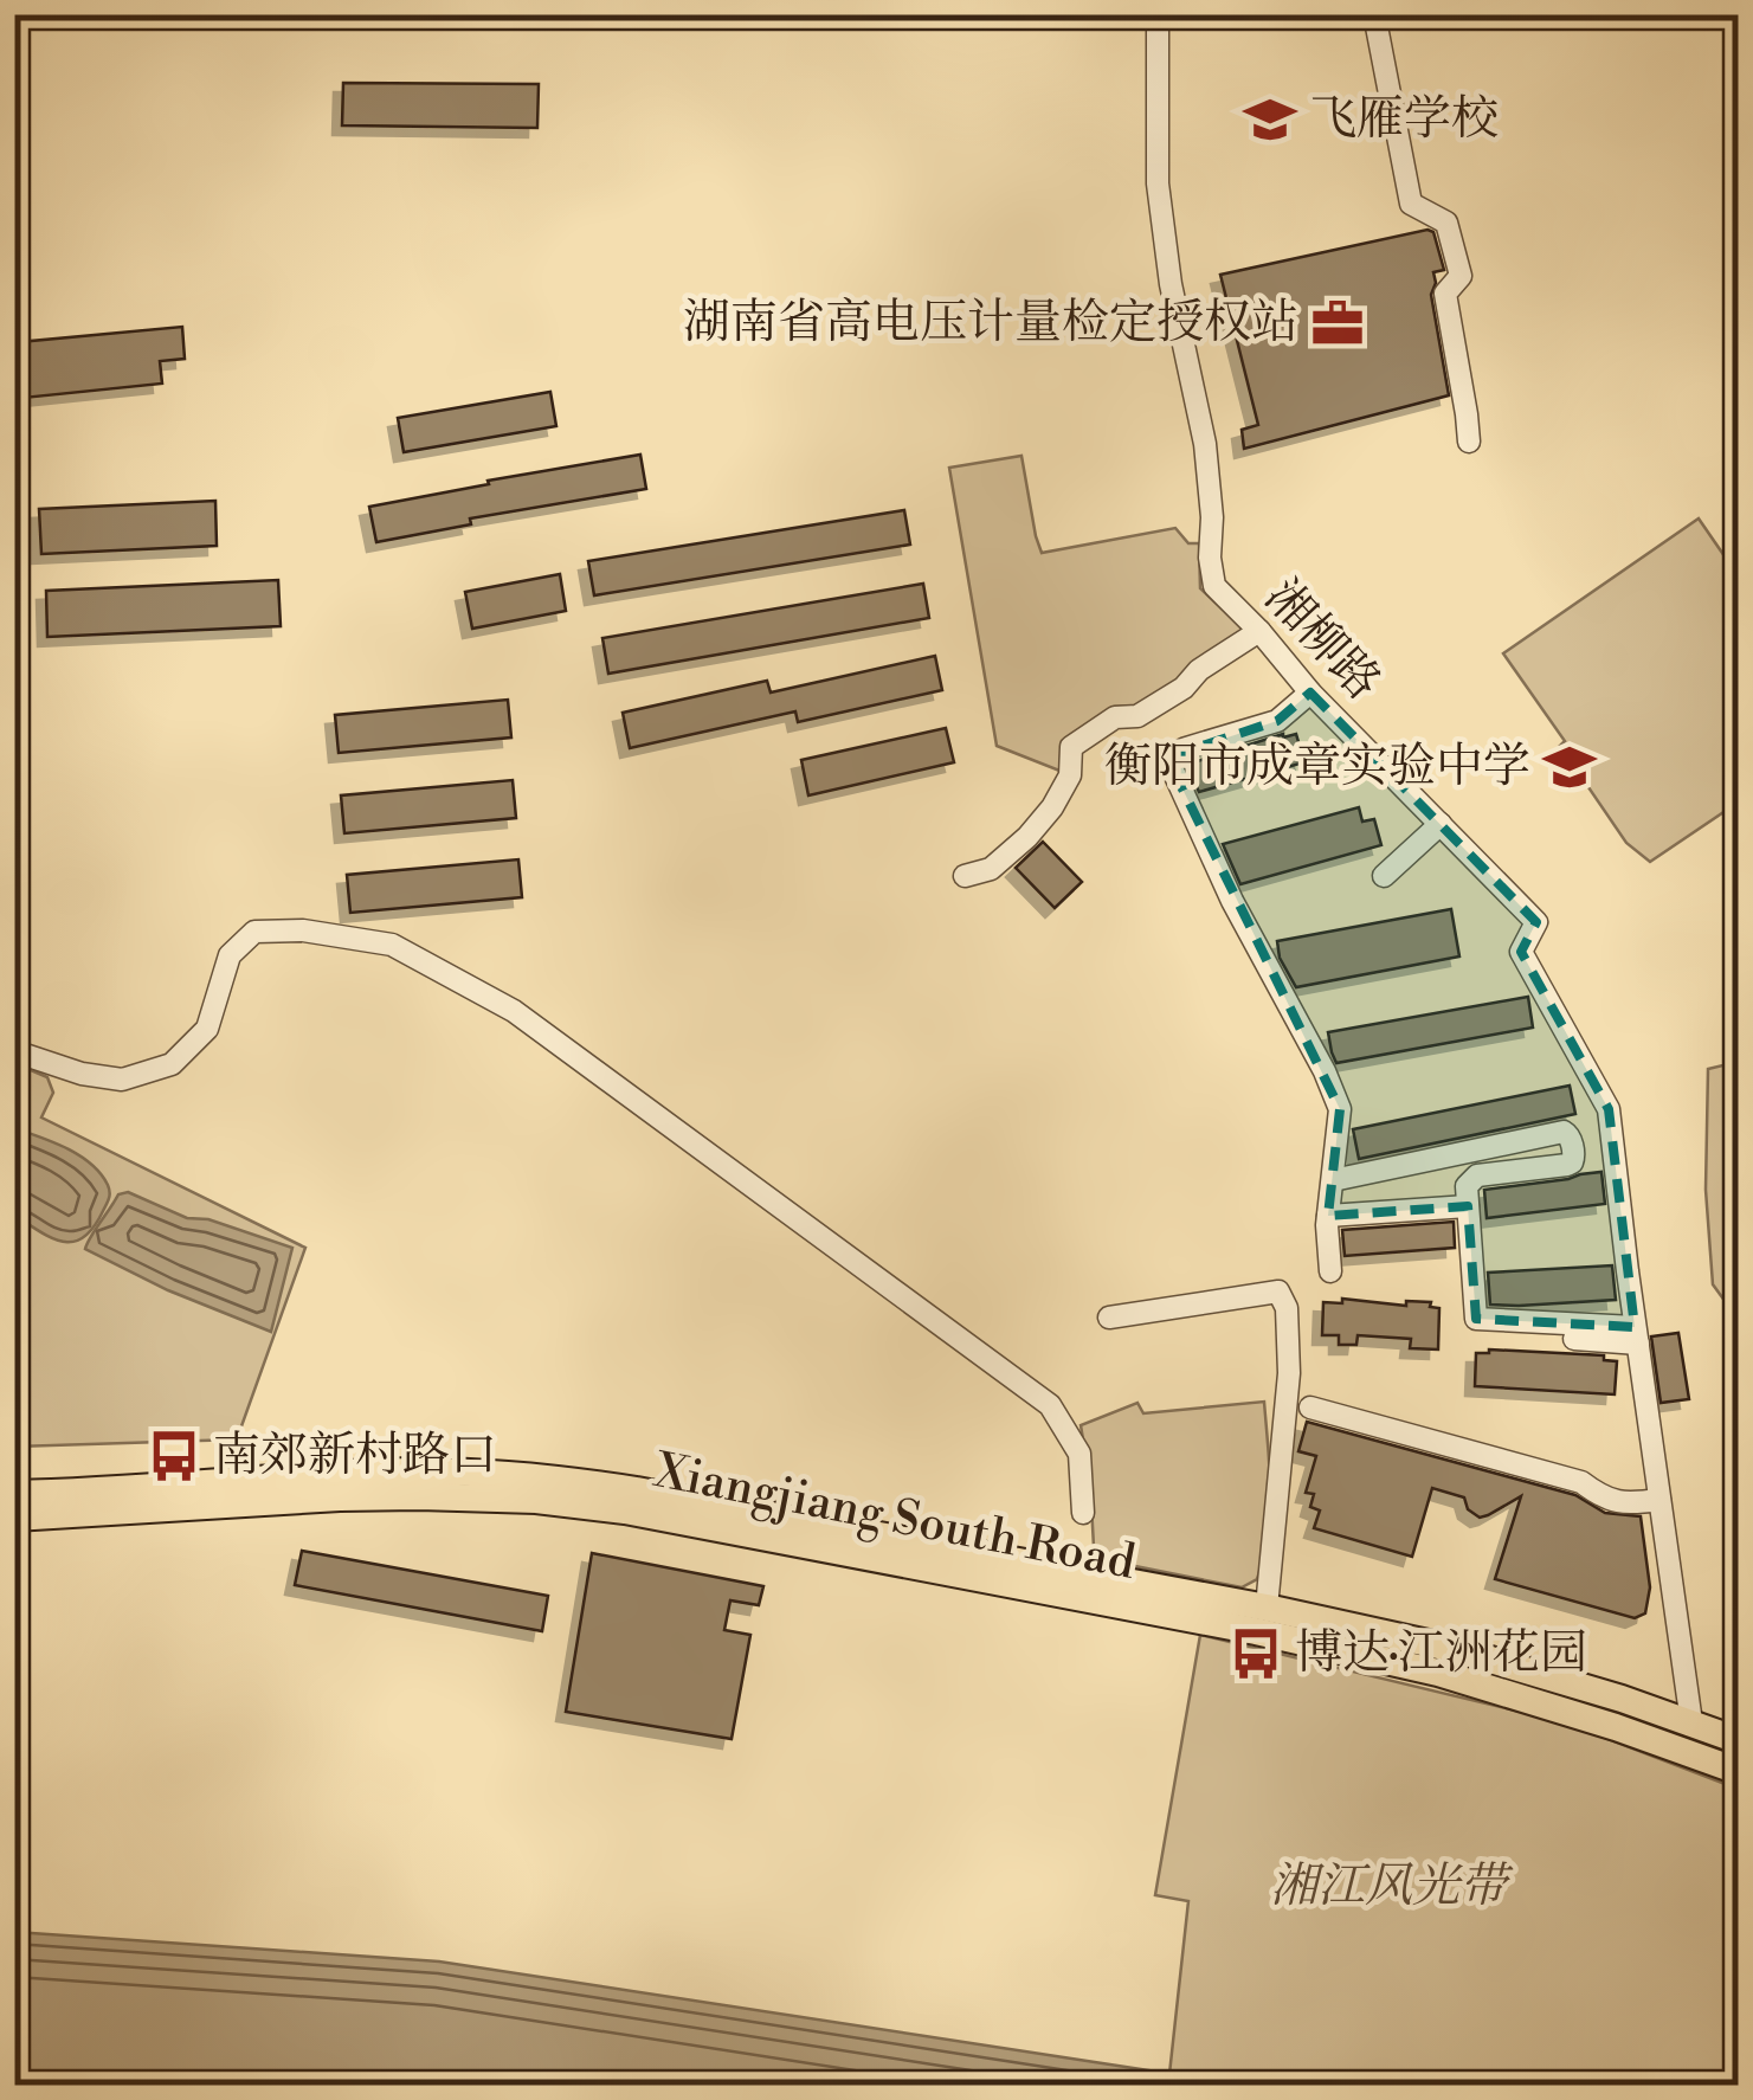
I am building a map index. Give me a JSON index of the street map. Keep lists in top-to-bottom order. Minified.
{"streets":{"main road":["Xiangjiang South Road"],"street":["湘柳路"]},"crossings":[["湘柳路","Xiangjiang South Road"]],"parks":["湘江风光带"],"places":{"school or university":["飞雁学校","衡阳市成章实验中学"],"office":["湖南省高电压计量检定授权站"],"bus stop":["南郊新村路口","博达·江洲花园"]}}
